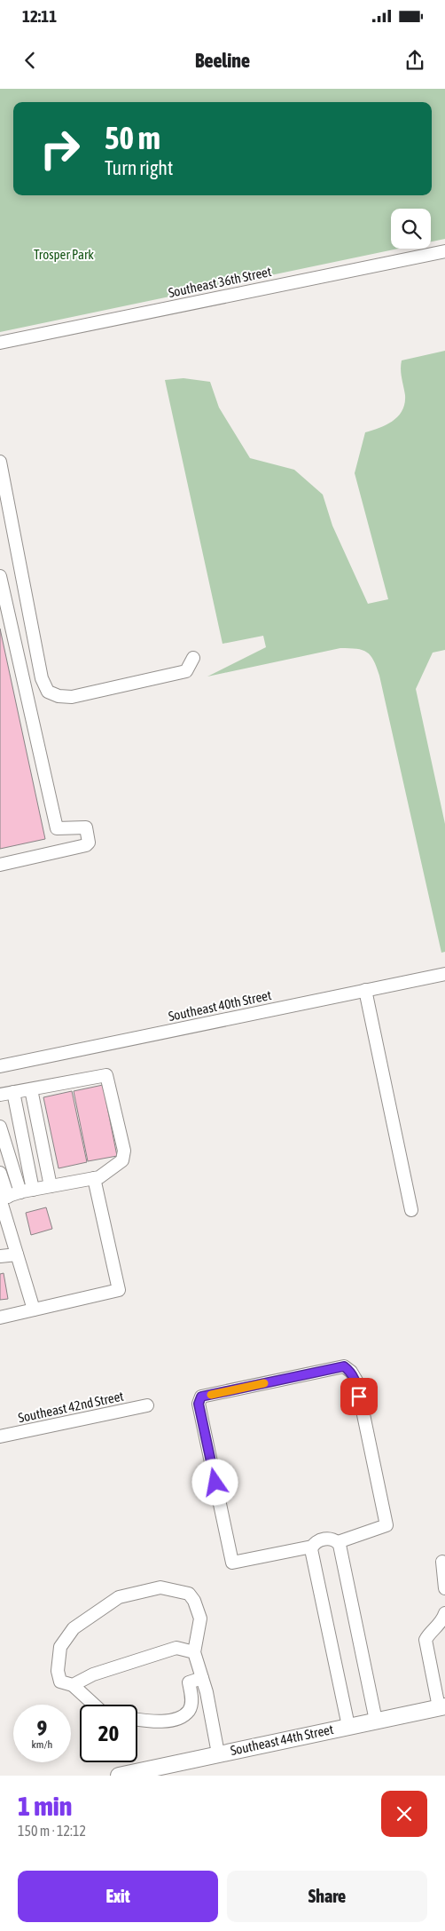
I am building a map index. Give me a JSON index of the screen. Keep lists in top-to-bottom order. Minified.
{"streets":{"main road":["Southeast 44th Street"],"street":["Southeast 36th Street","Southeast 40th Street","Southeast 42nd Street"]},"parks":["Trosper Park"],"page":{"status":"12:11","header":"Beeline","turn":["50 m","Turn right"],"speed":"9 km/h","limit":"20","heading":["1 min","150 m · 12:12"],"buttons":["Exit","Share"]}}
